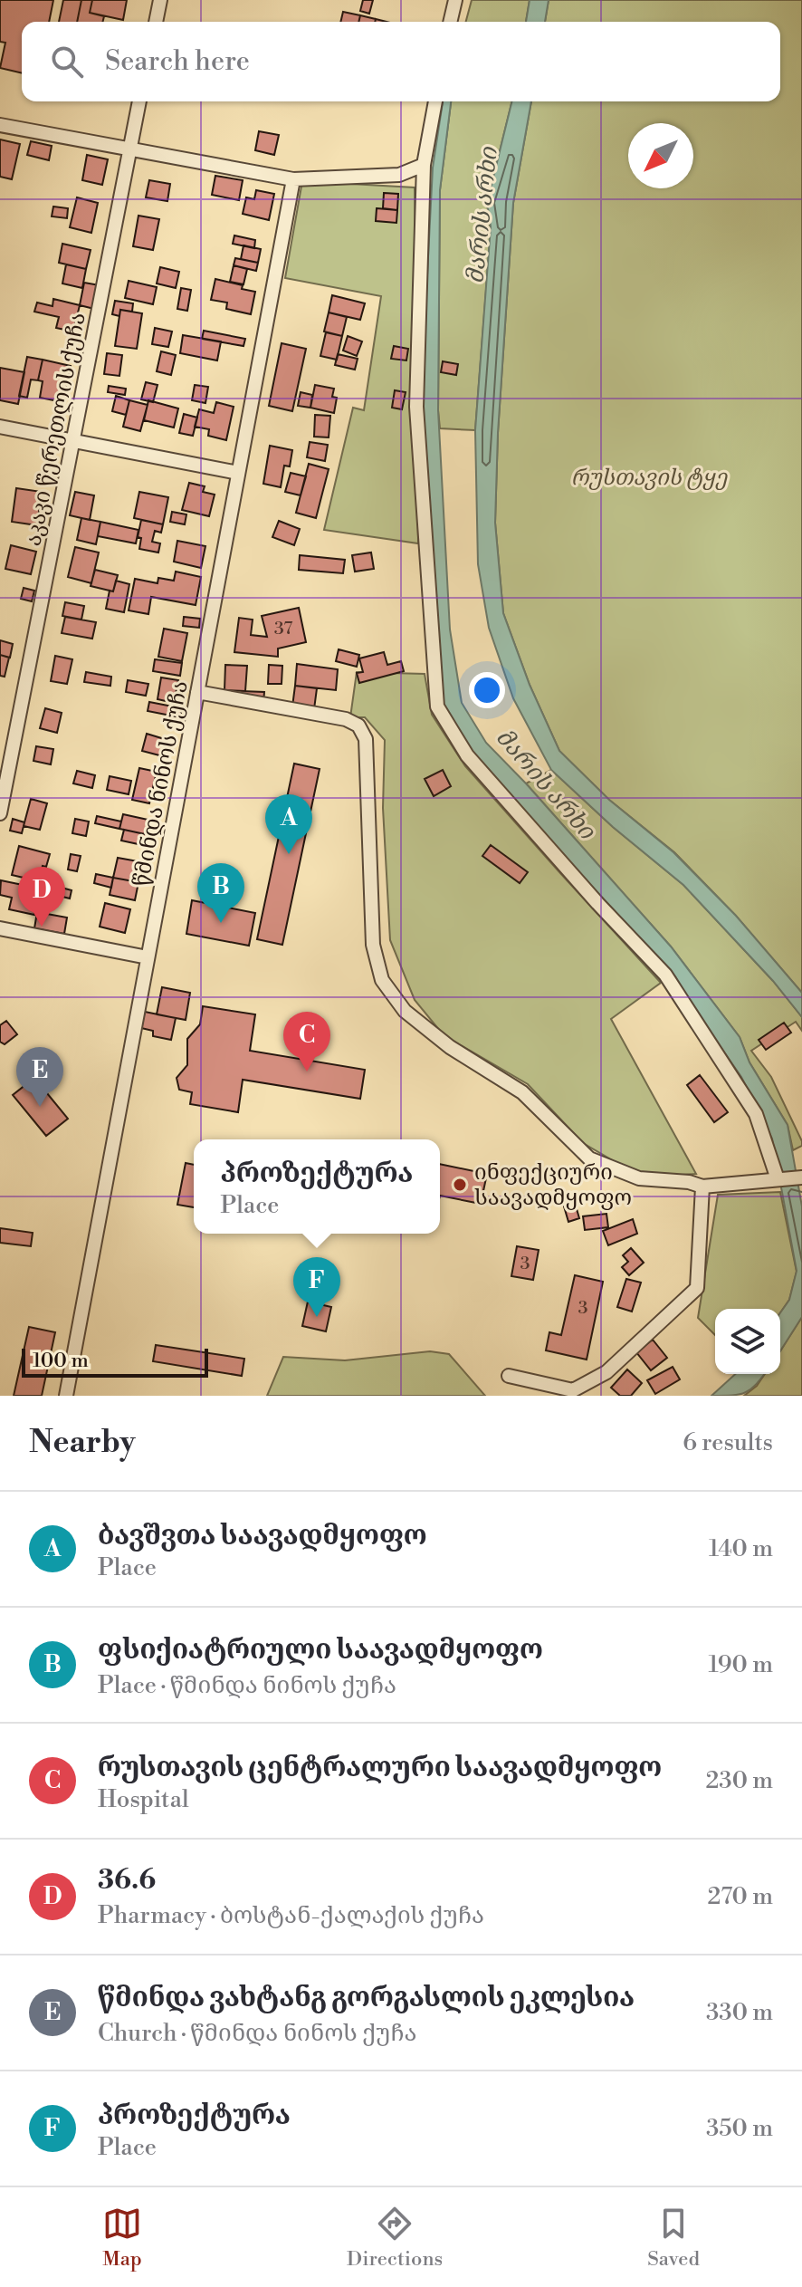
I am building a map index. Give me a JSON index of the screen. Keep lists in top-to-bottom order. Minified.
{"streets":{"street":["აკაკი წერეთლის ქუჩა","წმინდა ნინოს ქუჩა"]},"water":["მარის არხი"],"parks":["რუსთავის ტყე"],"places":["ინფექციური საავადმყოფო"],"house_numbers":["37","3","3"],"scale_bar":"100 m","north":"bottom left","page":{"search":"Search here","pins":["A","B","D","C","E","F"],"popup":["პროზექტურა","Place"],"scale":"100 m","heading":["Nearby","6 results"],"list":[{"mark":"A","name":"ბავშვთა საავადმყოფო","note":"Place","value":"140 m"},{"mark":"B","name":"ფსიქიატრიული საავადმყოფო","note":"Place · წმინდა ნინოს ქუჩა","value":"190 m"},{"mark":"C","name":"რუსთავის ცენტრალური საავადმყოფო","note":"Hospital","value":"230 m"},{"mark":"D","name":"36.6","note":"Pharmacy · ბოსტან-ქალაქის ქუჩა","value":"270 m"},{"mark":"E","name":"წმინდა ვახტანგ გორგასლის ეკლესია","note":"Church · წმინდა ნინოს ქუჩა","value":"330 m"},{"mark":"F","name":"პროზექტურა","note":"Place","value":"350 m"}],"nav":["Map","Directions","Saved"]}}
